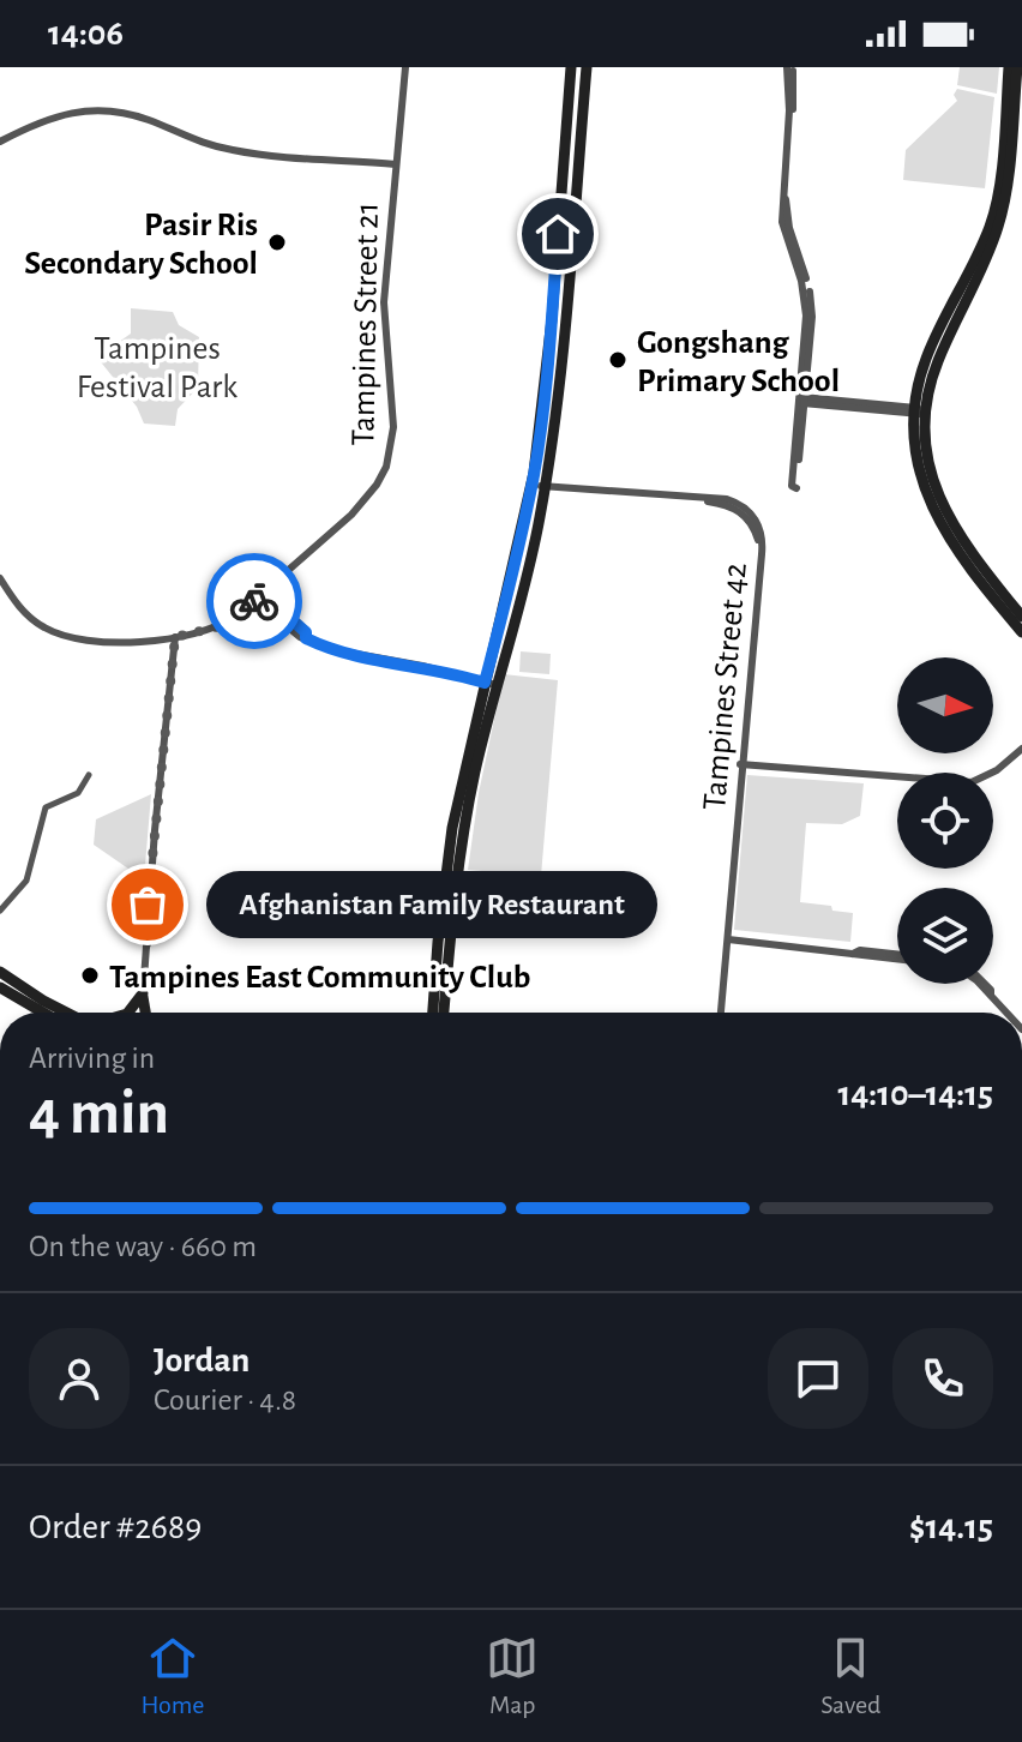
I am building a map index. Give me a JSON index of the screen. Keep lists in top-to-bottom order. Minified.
{"streets":{"street":["Tampines Street 21","Tampines Street 42"]},"parks":["Tampines Festival Park"],"places":["Pasir Ris Secondary School","Gongshang Primary School","Afghanistan Family Restaurant","Tampines East Community Club"],"north":"right","page":{"status":"14:06","bubble":"Afghanistan Family Restaurant","heading":["4 min","Arriving in","14:10–14:15"],"panel":["Jordan","Courier · 4.8","Order #2689","$14.15"],"bar":"On the way · 660 m","tabs":["Home","Map","Saved"]}}
